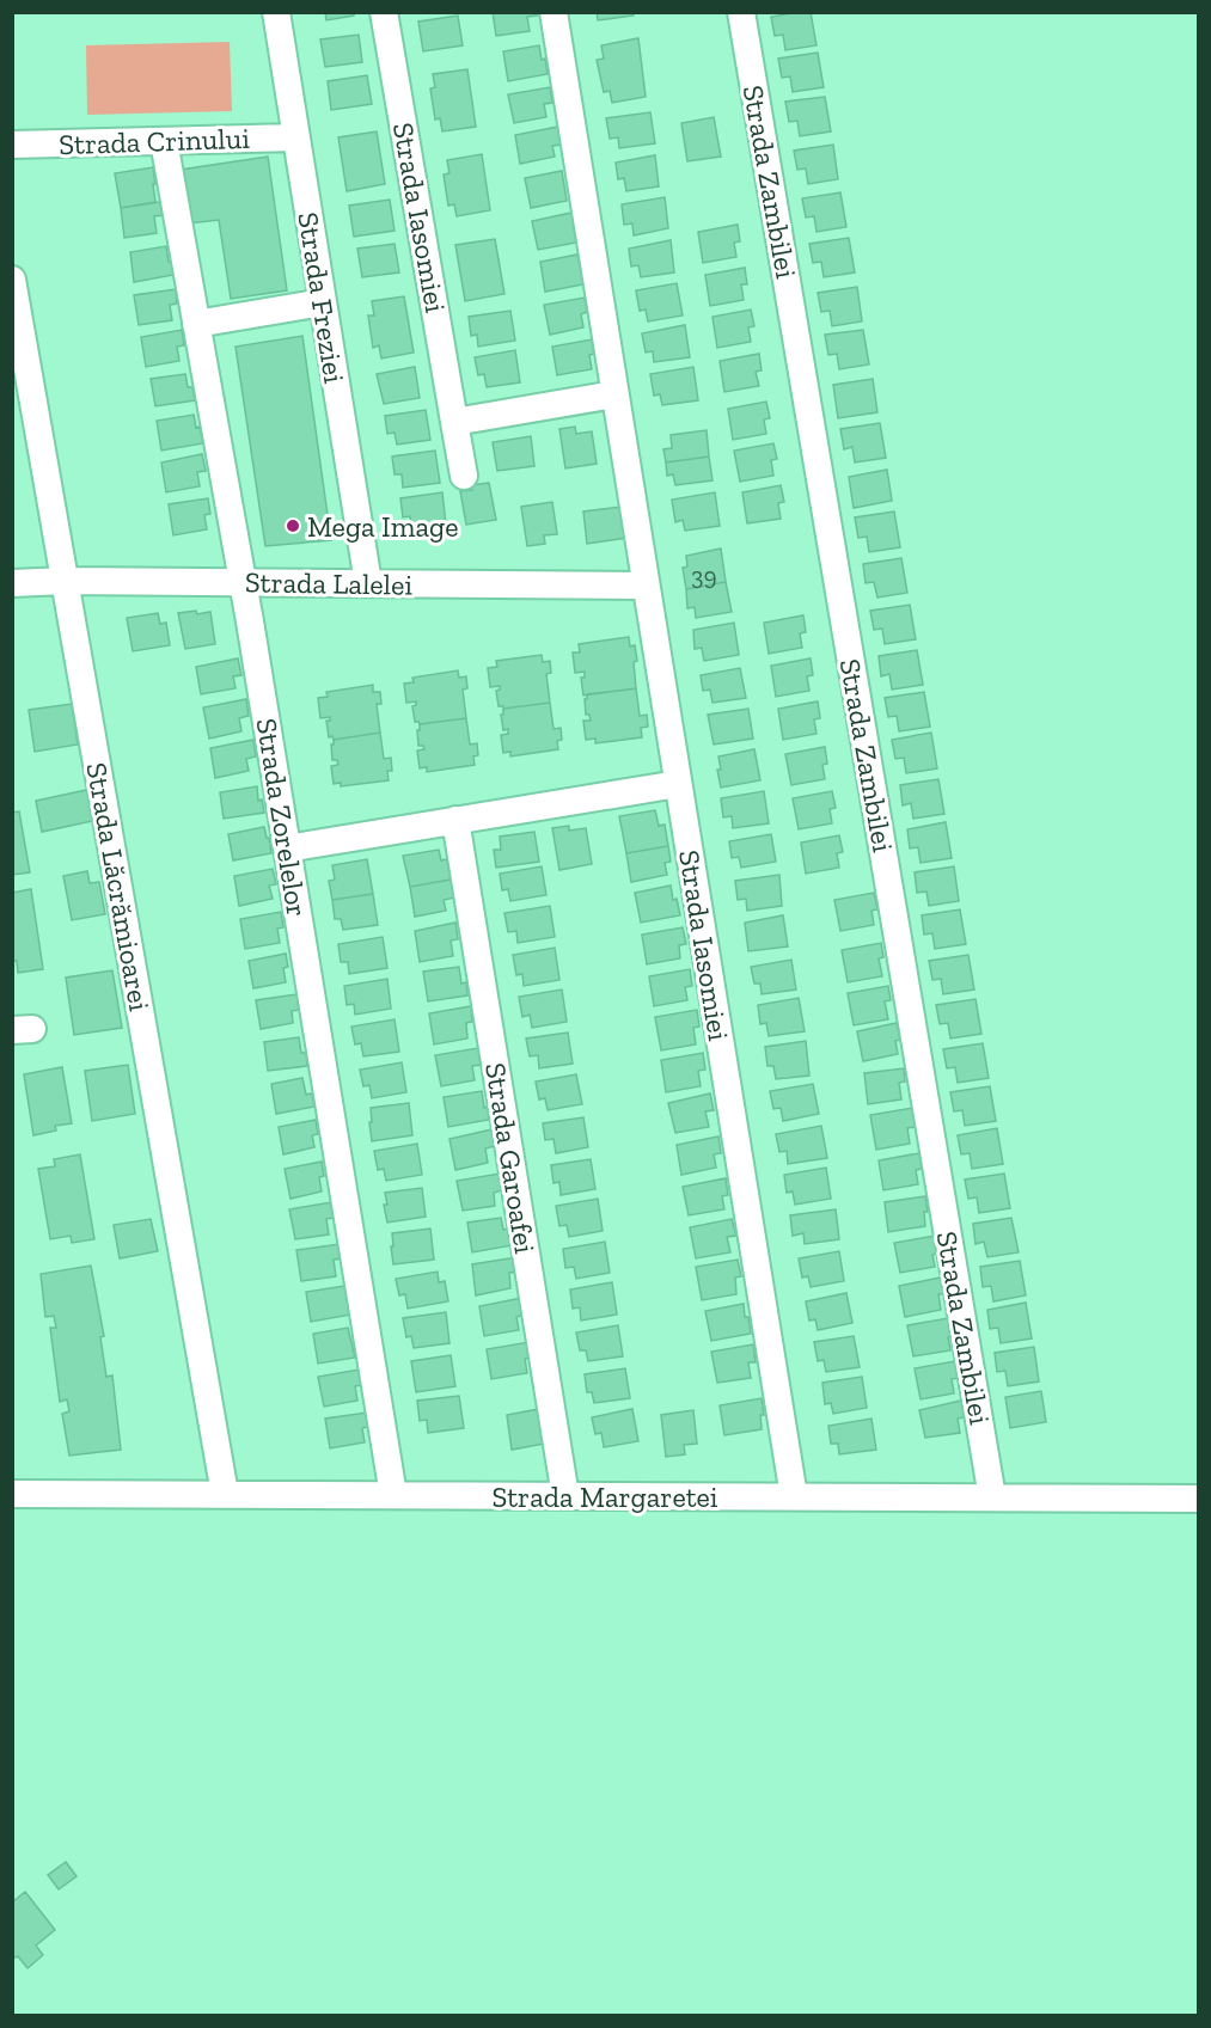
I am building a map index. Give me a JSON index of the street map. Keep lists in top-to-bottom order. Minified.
{"streets":{"street":["Strada Crinului","Strada Zambilei","Strada Iasomiei","Strada Freziei","Strada Lalelei","Strada Zorelelor","Strada Lăcrămioarei","Strada Garoafei","Strada Margaretei"]},"crossings":[["Strada Crinului","Strada Freziei"],["Strada Crinului","Strada Zorelelor"],["Strada Zambilei","Strada Margaretei"],["Strada Iasomiei","Strada Lalelei"],["Strada Iasomiei","Strada Margaretei"],["Strada Freziei","Strada Lalelei"],["Strada Lalelei","Strada Zorelelor"],["Strada Lalelei","Strada Lăcrămioarei"],["Strada Zorelelor","Strada Margaretei"],["Strada Lăcrămioarei","Strada Margaretei"],["Strada Garoafei","Strada Margaretei"]],"places":["Mega Image"],"house_numbers":["39"]}
